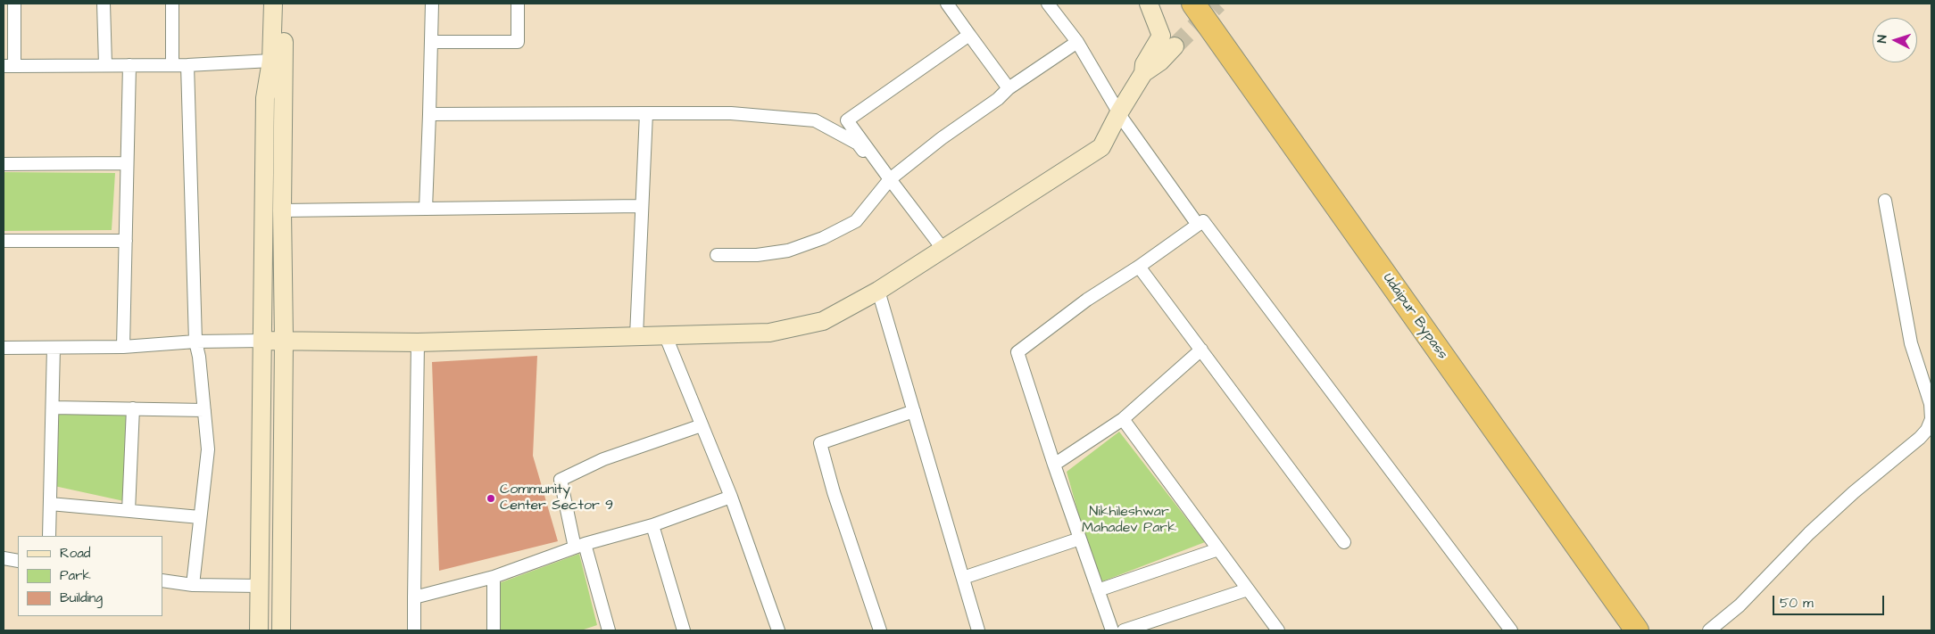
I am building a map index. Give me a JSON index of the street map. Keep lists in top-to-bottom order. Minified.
{"streets":{"highway":["Udaipur Bypass"]},"parks":["Nikhileshwar Mahadev Park"],"places":["Community Center Sector 9"],"legend":["Road","Park","Building"],"scale_bar":"50 m","north":"left"}
